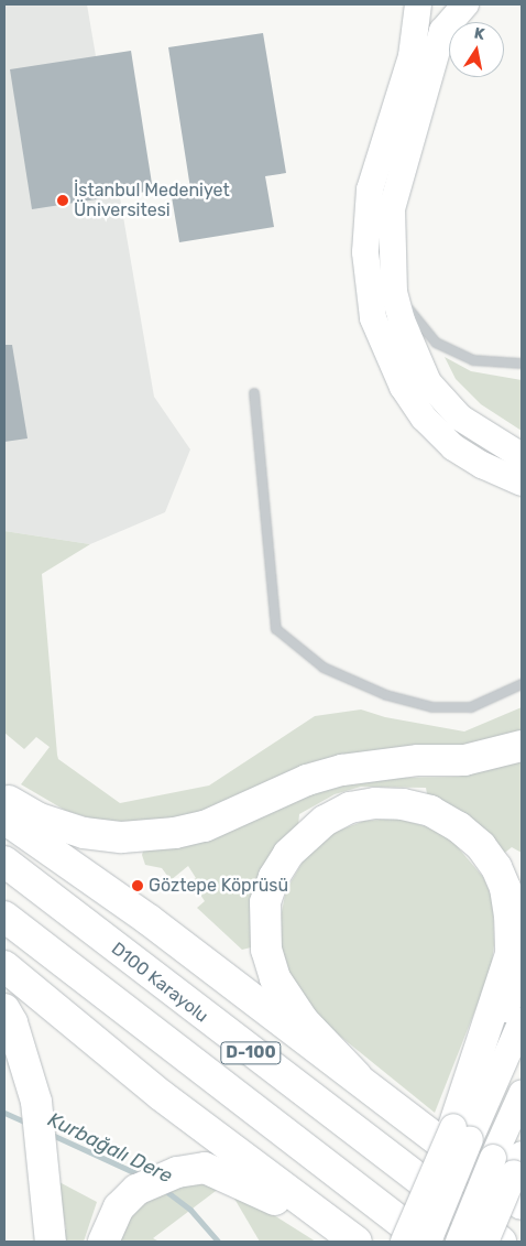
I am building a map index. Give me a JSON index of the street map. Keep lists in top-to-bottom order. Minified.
{"streets":{"highway":["D100 Karayolu","D-100"]},"water":["Kurbağalı Dere"],"places":["İstanbul Medeniyet Üniversitesi","Göztepe Köprüsü"],"north":"top"}
